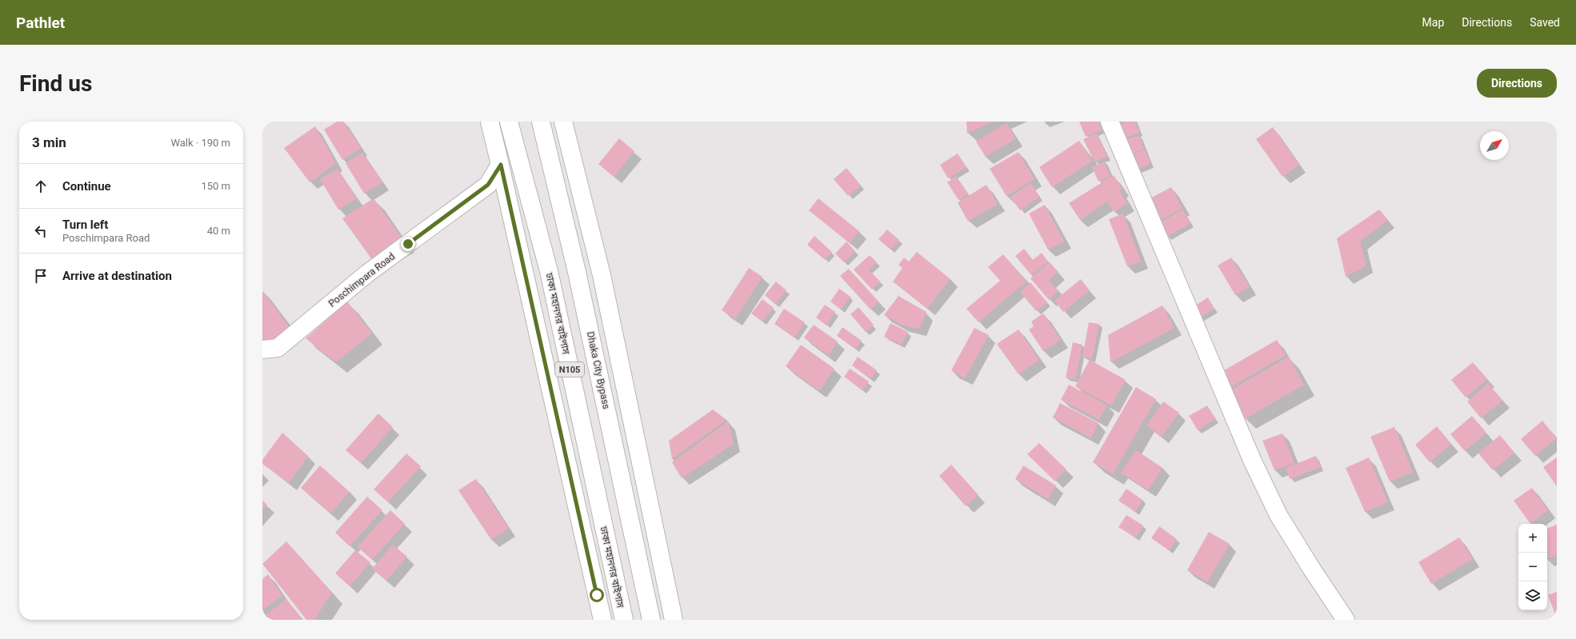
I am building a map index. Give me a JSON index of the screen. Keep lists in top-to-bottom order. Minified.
{"streets":{"main road":["Poschimpara Road","ঢাকা মহানগর বাইপাস","N105","Dhaka City Bypass"]},"north":"top right","page":{"header":"Pathlet","nav":["Map","Directions","Saved"],"buttons":"Directions","title":"Find us","heading":["3 min","Walk · 190 m"],"list":[["Continue","150 m"],["Turn left","Poschimpara Road","40 m"],"Arrive at destination"],"map_buttons":["+","−"]}}
